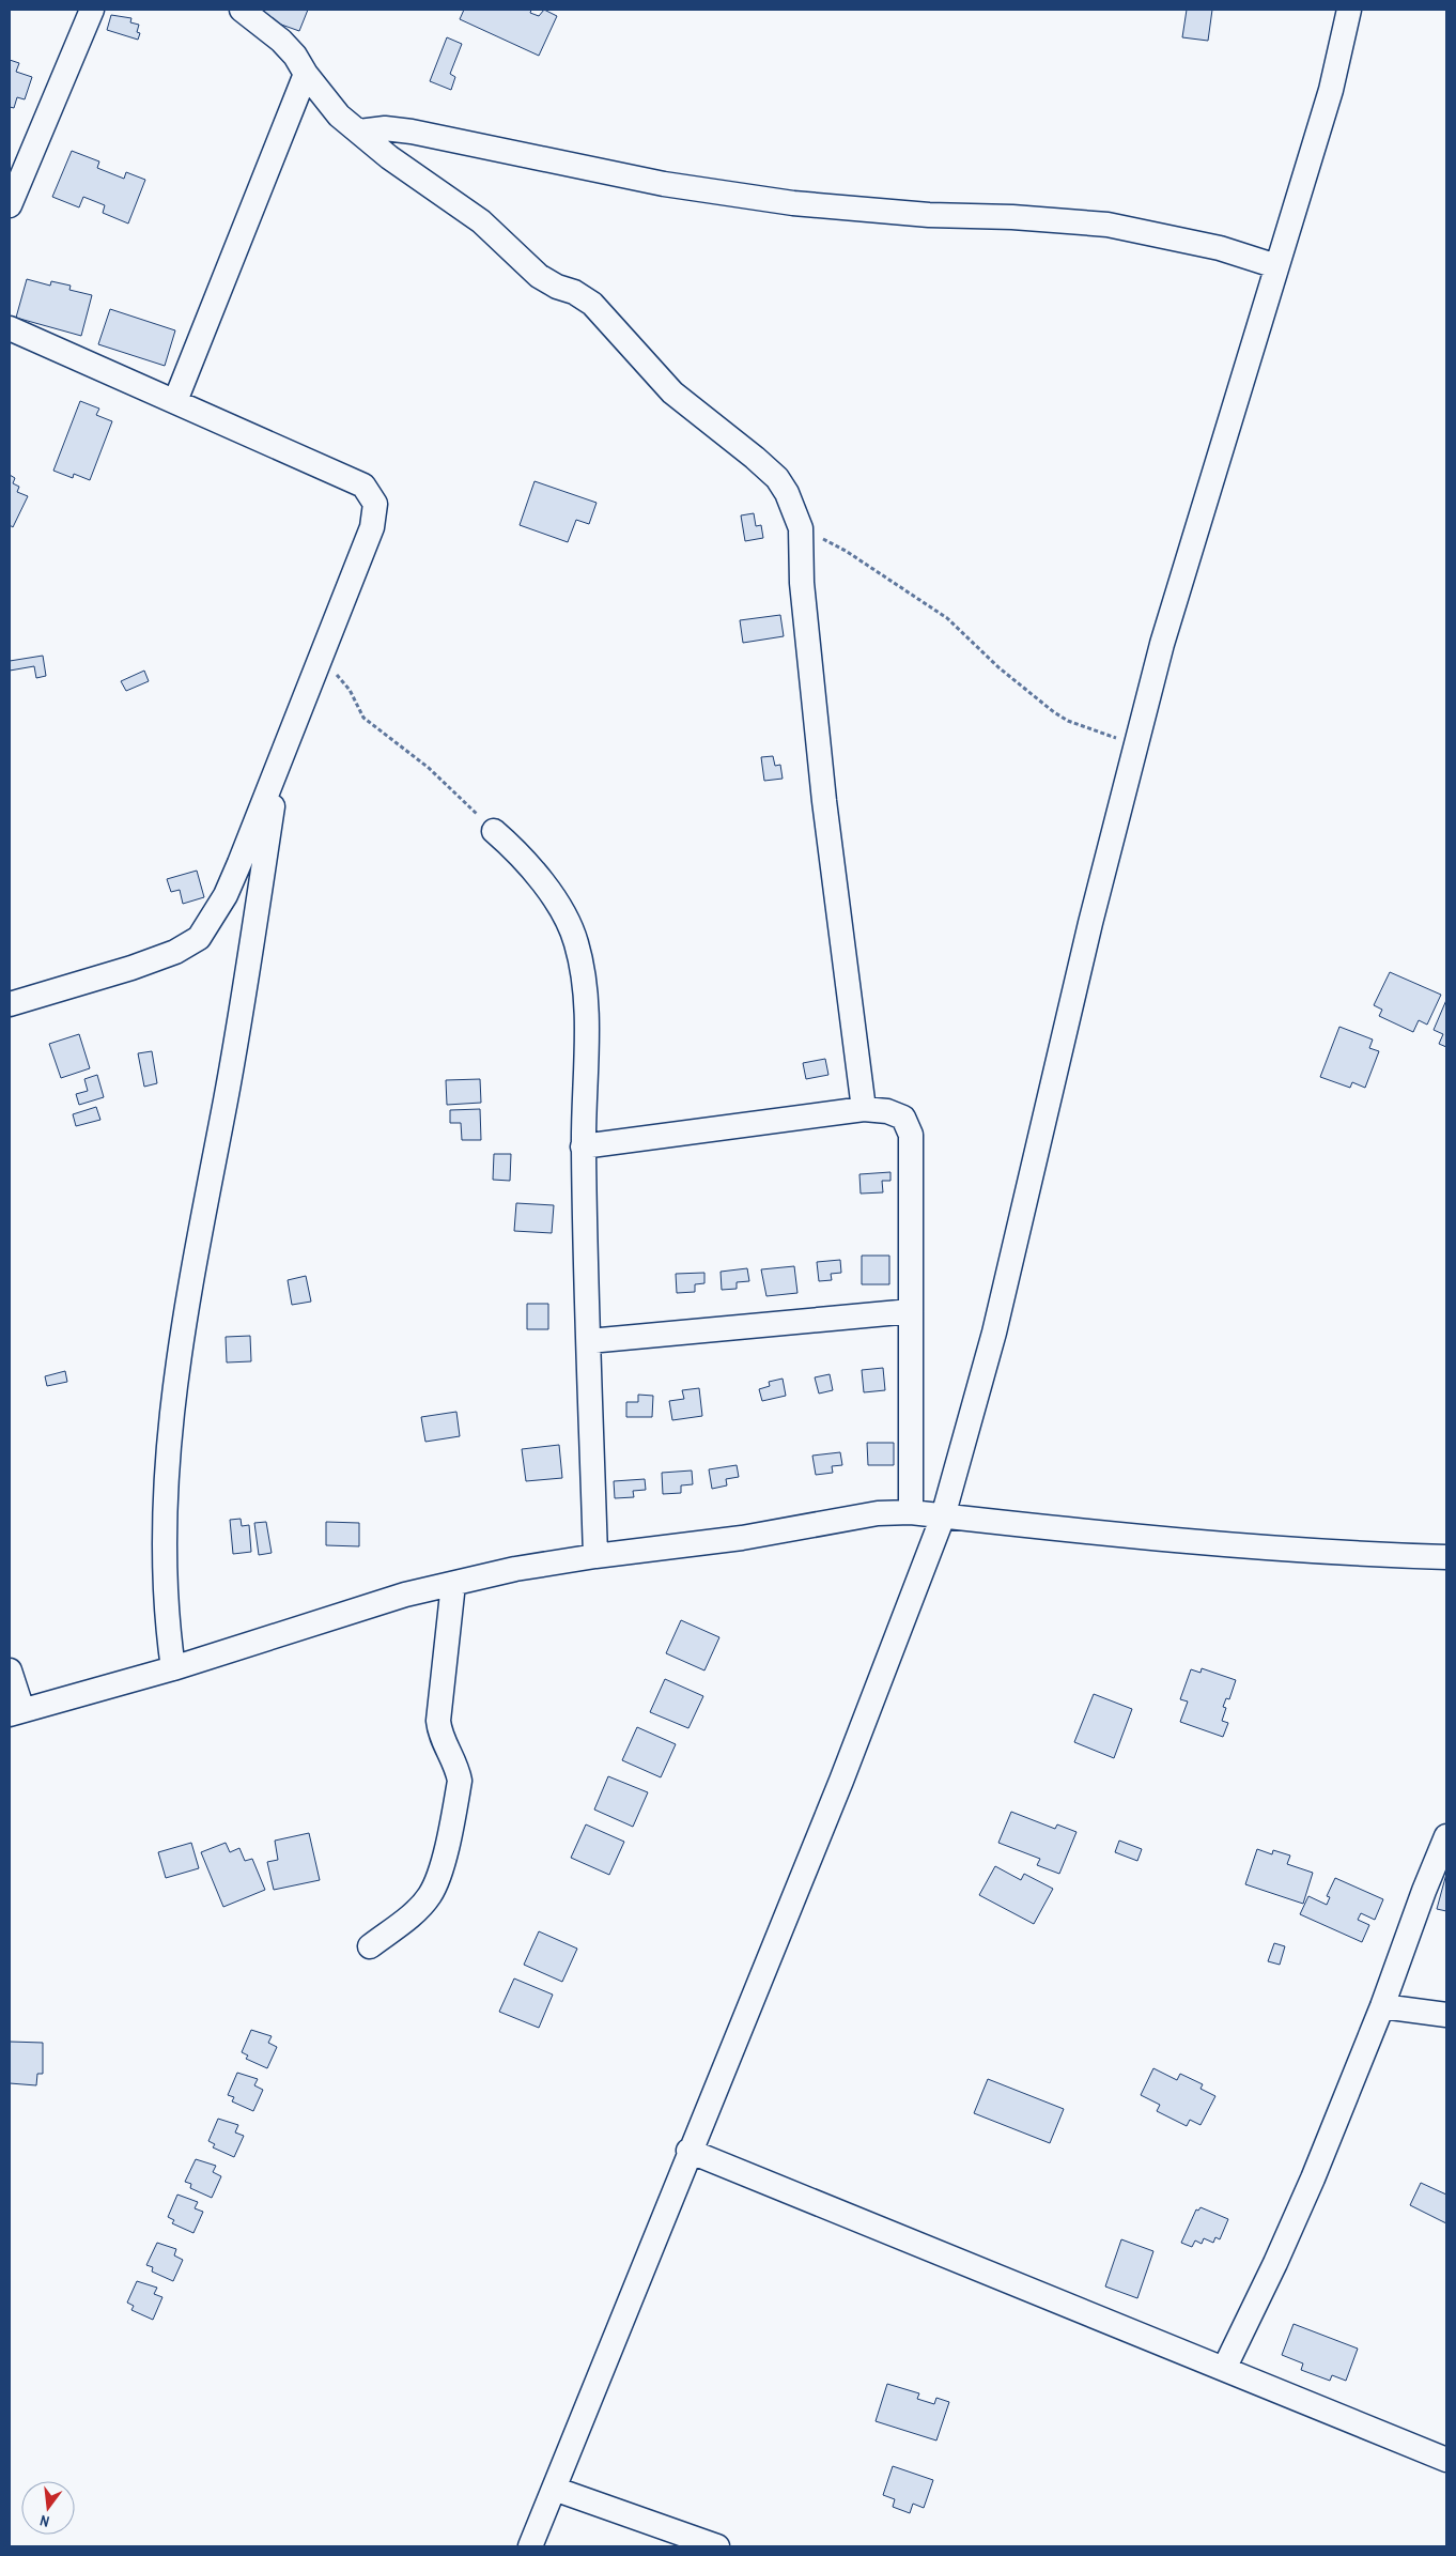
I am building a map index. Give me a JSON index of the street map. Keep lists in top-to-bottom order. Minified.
{"north":"bottom"}
